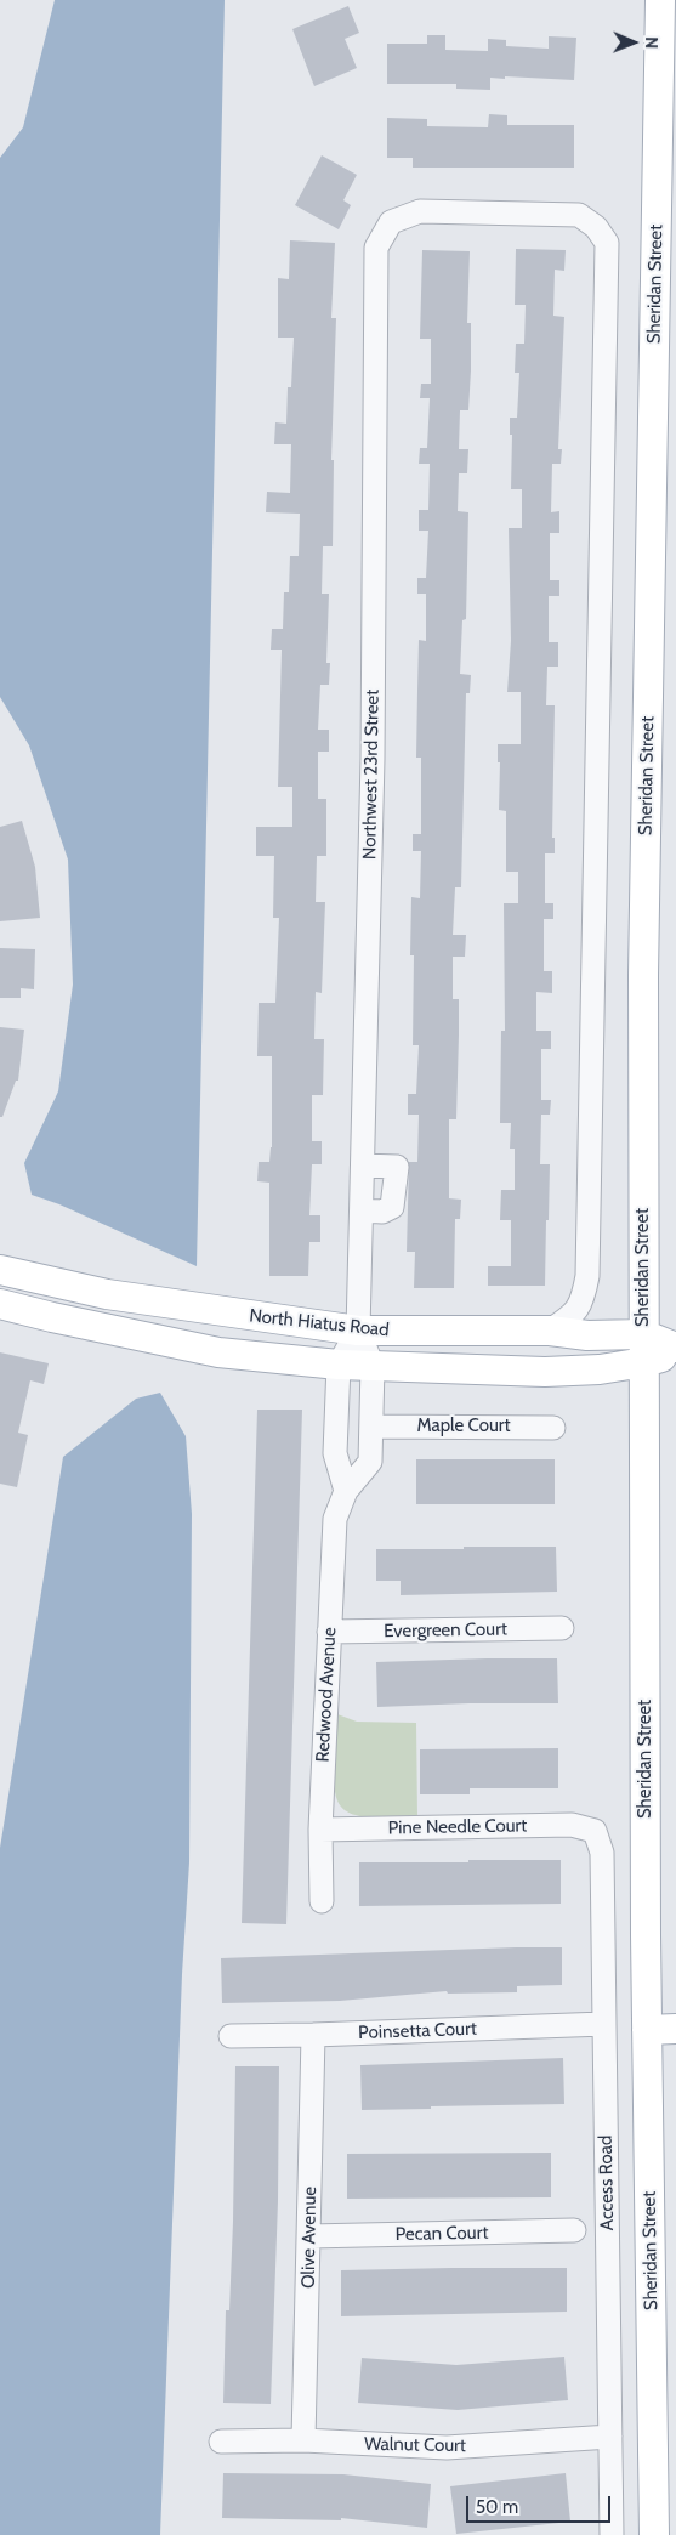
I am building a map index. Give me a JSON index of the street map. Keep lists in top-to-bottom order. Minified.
{"streets":{"main road":["Sheridan Street","North Hiatus Road"],"street":["Northwest 23rd Street","Maple Court","Evergreen Court","Redwood Avenue","Pine Needle Court","Poinsetta Court","Access Road","Pecan Court","Olive Avenue","Walnut Court"]},"crossings":[["Sheridan Street","North Hiatus Road"],["Northwest 23rd Street","North Hiatus Road"],["Northwest 23rd Street","Redwood Avenue"],["North Hiatus Road","Redwood Avenue"],["Maple Court","Redwood Avenue"],["Evergreen Court","Redwood Avenue"],["Redwood Avenue","Pine Needle Court"],["Pine Needle Court","Access Road"],["Poinsetta Court","Access Road"],["Poinsetta Court","Olive Avenue"],["Access Road","Walnut Court"],["Pecan Court","Olive Avenue"],["Olive Avenue","Walnut Court"]],"scale_bar":"50 m","north":"right"}
